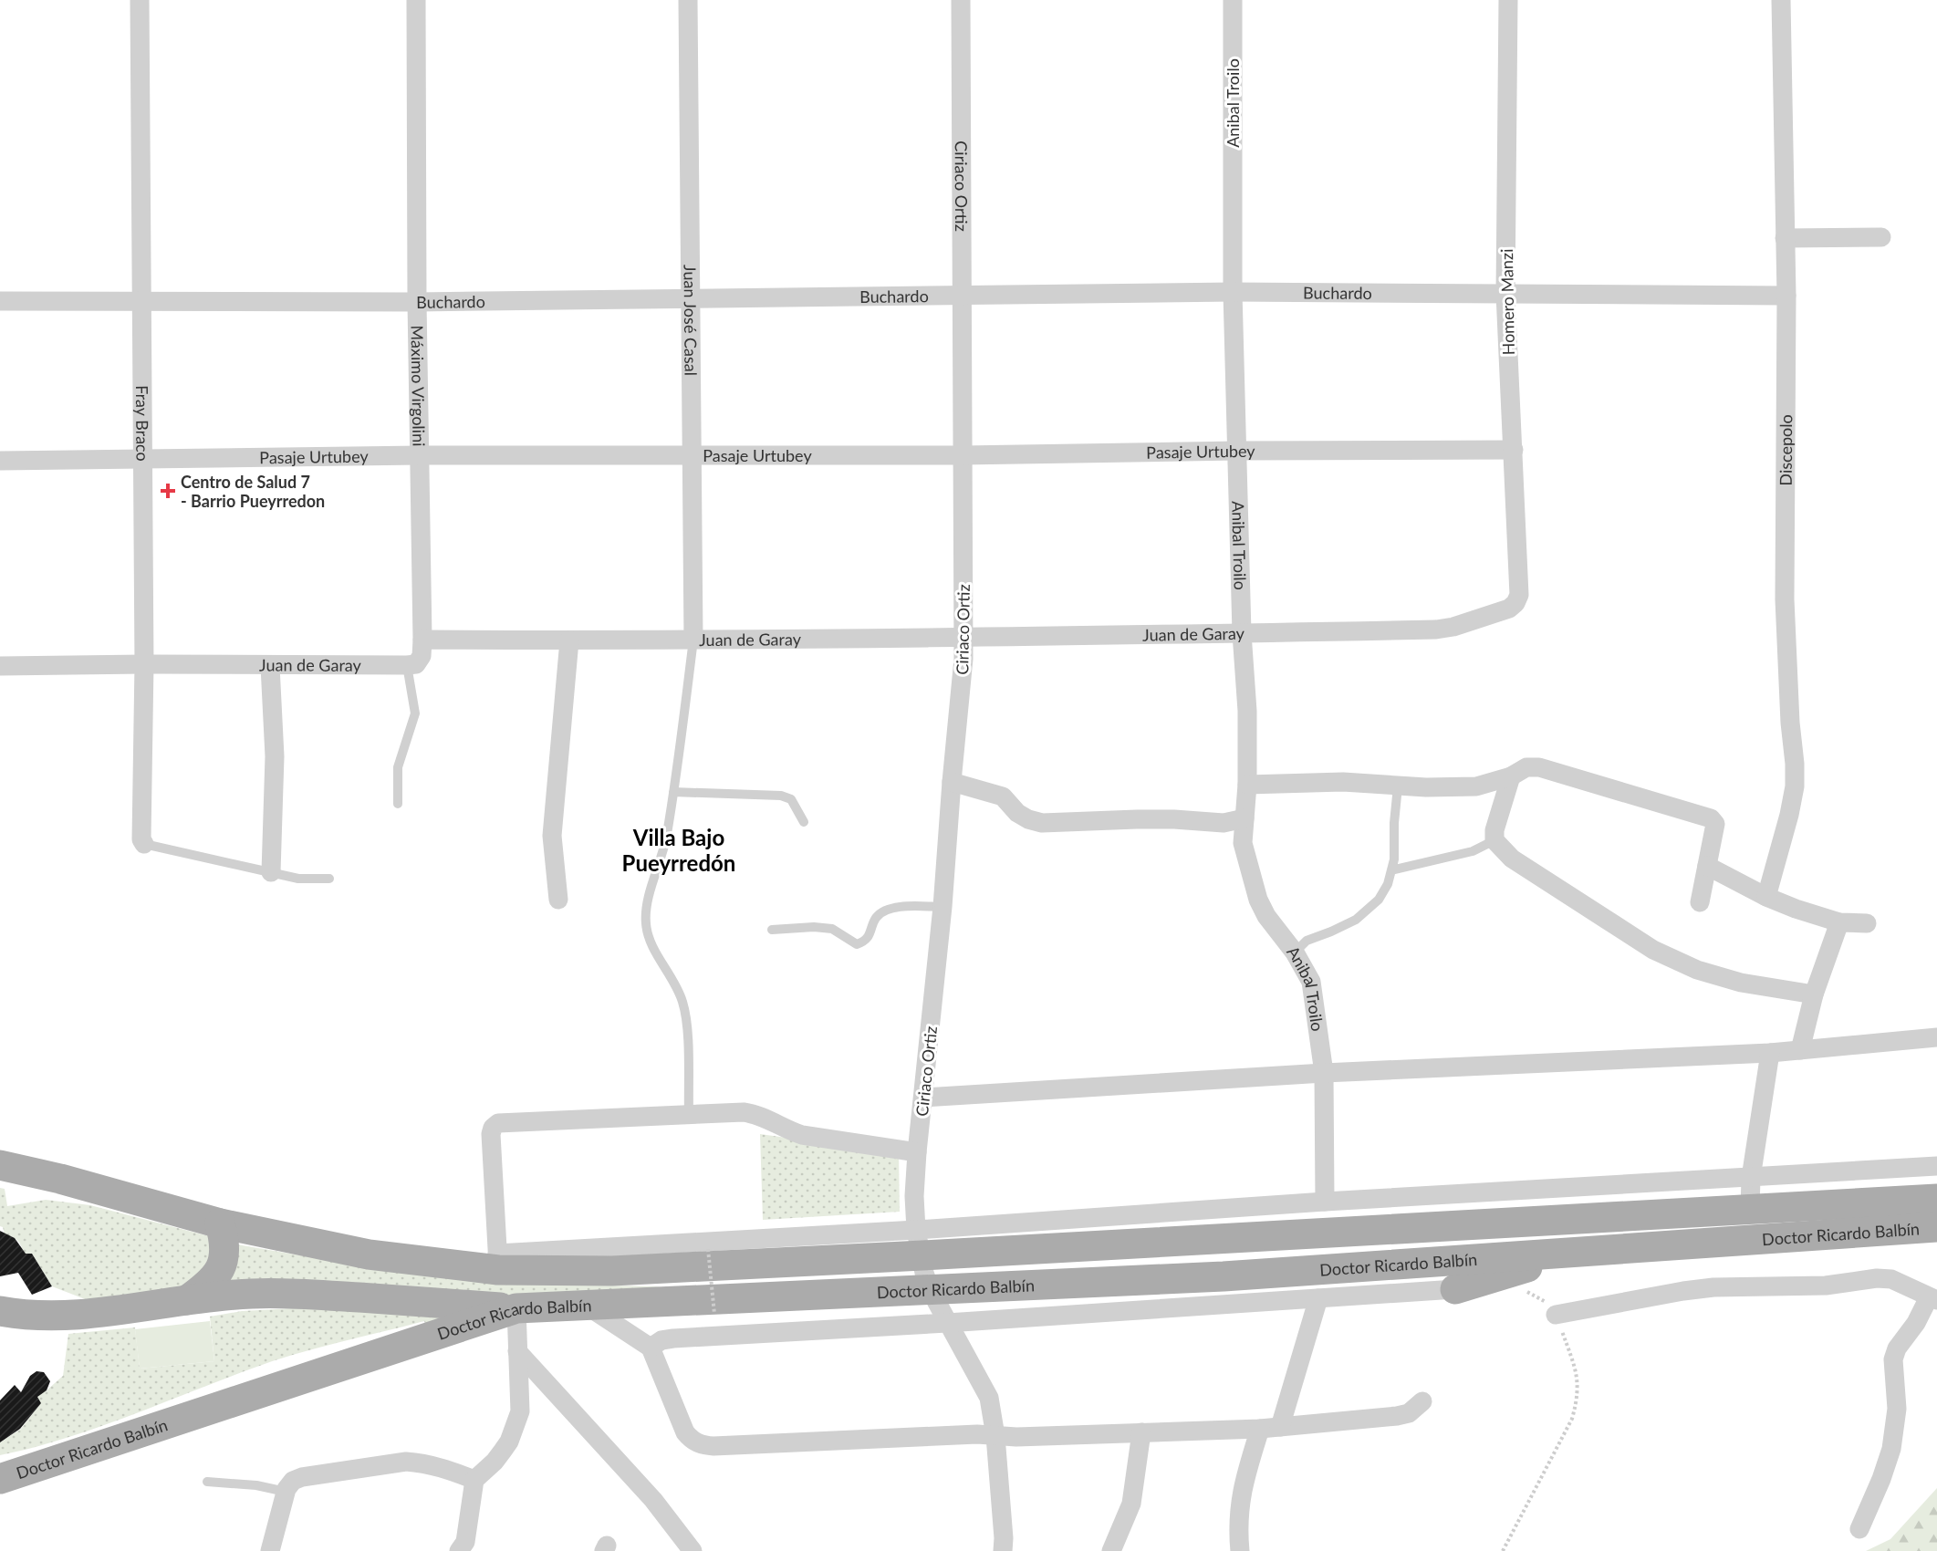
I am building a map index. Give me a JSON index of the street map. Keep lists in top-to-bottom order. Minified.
{"streets":{"main road":["Doctor Ricardo Balbín"],"street":["Anibal Troilo","Ciriaco Ortiz","Buchardo","Homero Manzi","Juan José Casal","Máximo Virgolini","Fray Braco","Discepolo","Pasaje Urtubey","Juan de Garay"]},"crossings":[["Anibal Troilo","Buchardo"],["Anibal Troilo","Pasaje Urtubey"],["Anibal Troilo","Juan de Garay"],["Ciriaco Ortiz","Buchardo"],["Ciriaco Ortiz","Pasaje Urtubey"],["Ciriaco Ortiz","Juan de Garay"],["Ciriaco Ortiz","Doctor Ricardo Balbín"],["Buchardo","Homero Manzi"],["Buchardo","Juan José Casal"],["Buchardo","Máximo Virgolini"],["Buchardo","Fray Braco"],["Buchardo","Discepolo"],["Homero Manzi","Pasaje Urtubey"],["Homero Manzi","Juan de Garay"],["Juan José Casal","Pasaje Urtubey"],["Juan José Casal","Juan de Garay"],["Máximo Virgolini","Pasaje Urtubey"],["Máximo Virgolini","Juan de Garay"],["Fray Braco","Pasaje Urtubey"],["Fray Braco","Juan de Garay"]],"districts":["Villa Bajo Pueyrredón"],"places":{"health":["Centro de Salud 7 - Barrio Pueyrredon"]}}
